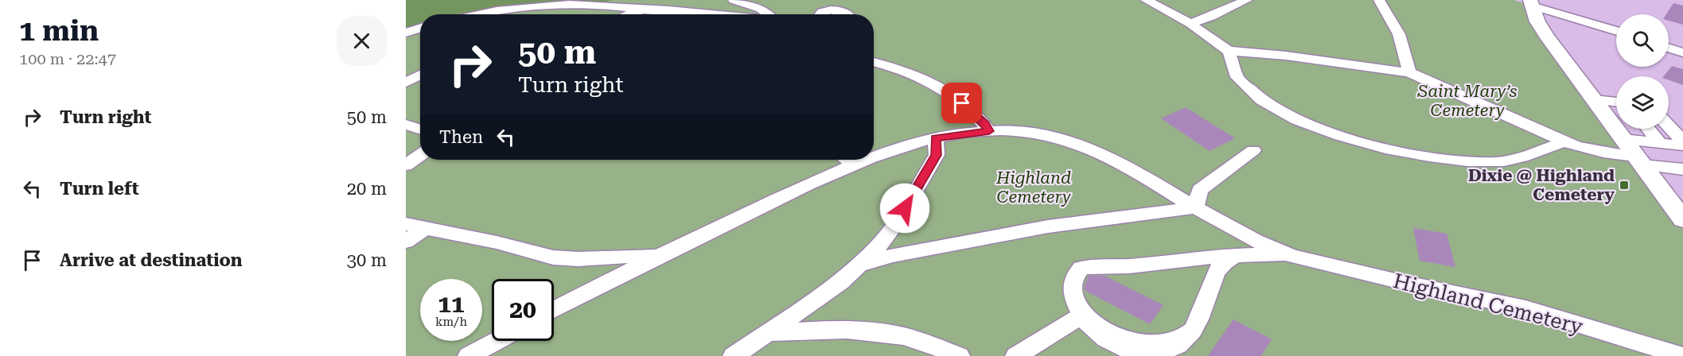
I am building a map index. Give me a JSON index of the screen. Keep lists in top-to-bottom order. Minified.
{"streets":{"street":["Highland Cemetery"]},"parks":["Saint Mary’s Cemetery","Highland Cemetery"],"places":{"transit":["Dixie @ Highland Cemetery"]},"page":{"heading":["1 min","100 m · 22:47"],"turn":["50 m","Turn right"],"list":[{"name":"Turn right","value":"50 m"},{"name":"Turn left","value":"20 m"},{"name":"Arrive at destination","value":"30 m"}],"then":"Then","speed":"11 km/h","limit":"20"}}
